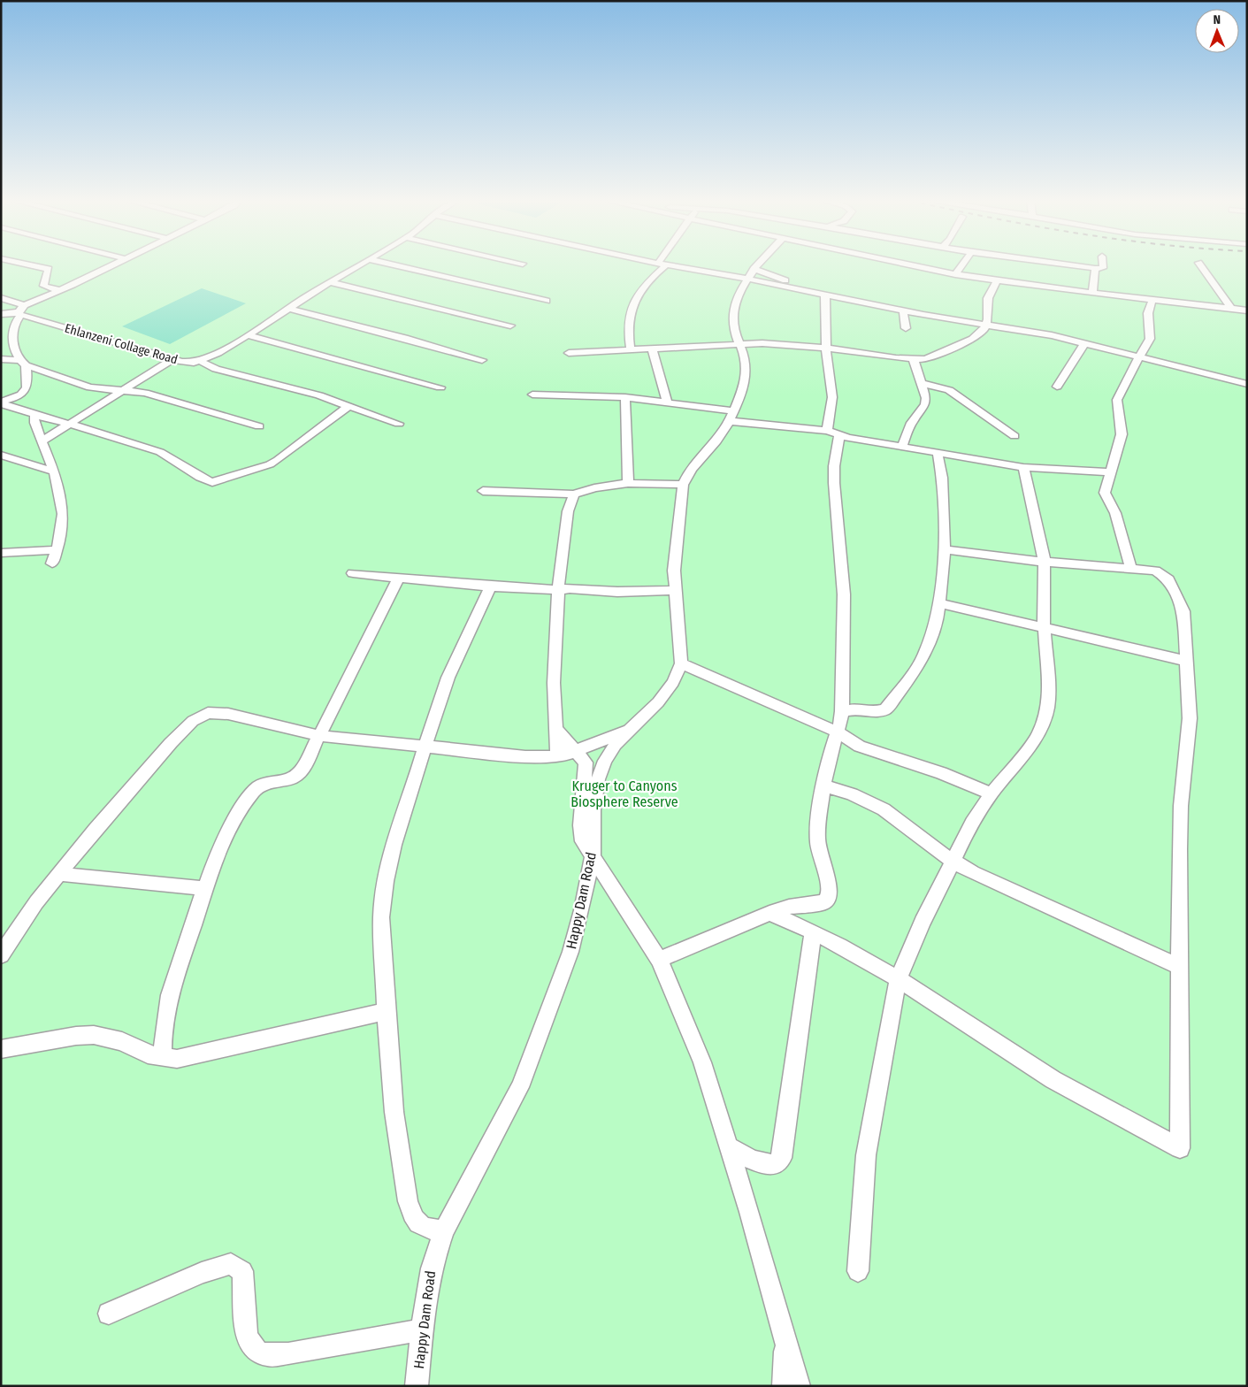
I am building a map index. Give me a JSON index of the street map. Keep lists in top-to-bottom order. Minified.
{"streets":{"street":["Ehlanzeni Collage Road","Happy Dam Road"]},"parks":["Kruger to Canyons Biosphere Reserve"],"north":"top"}
